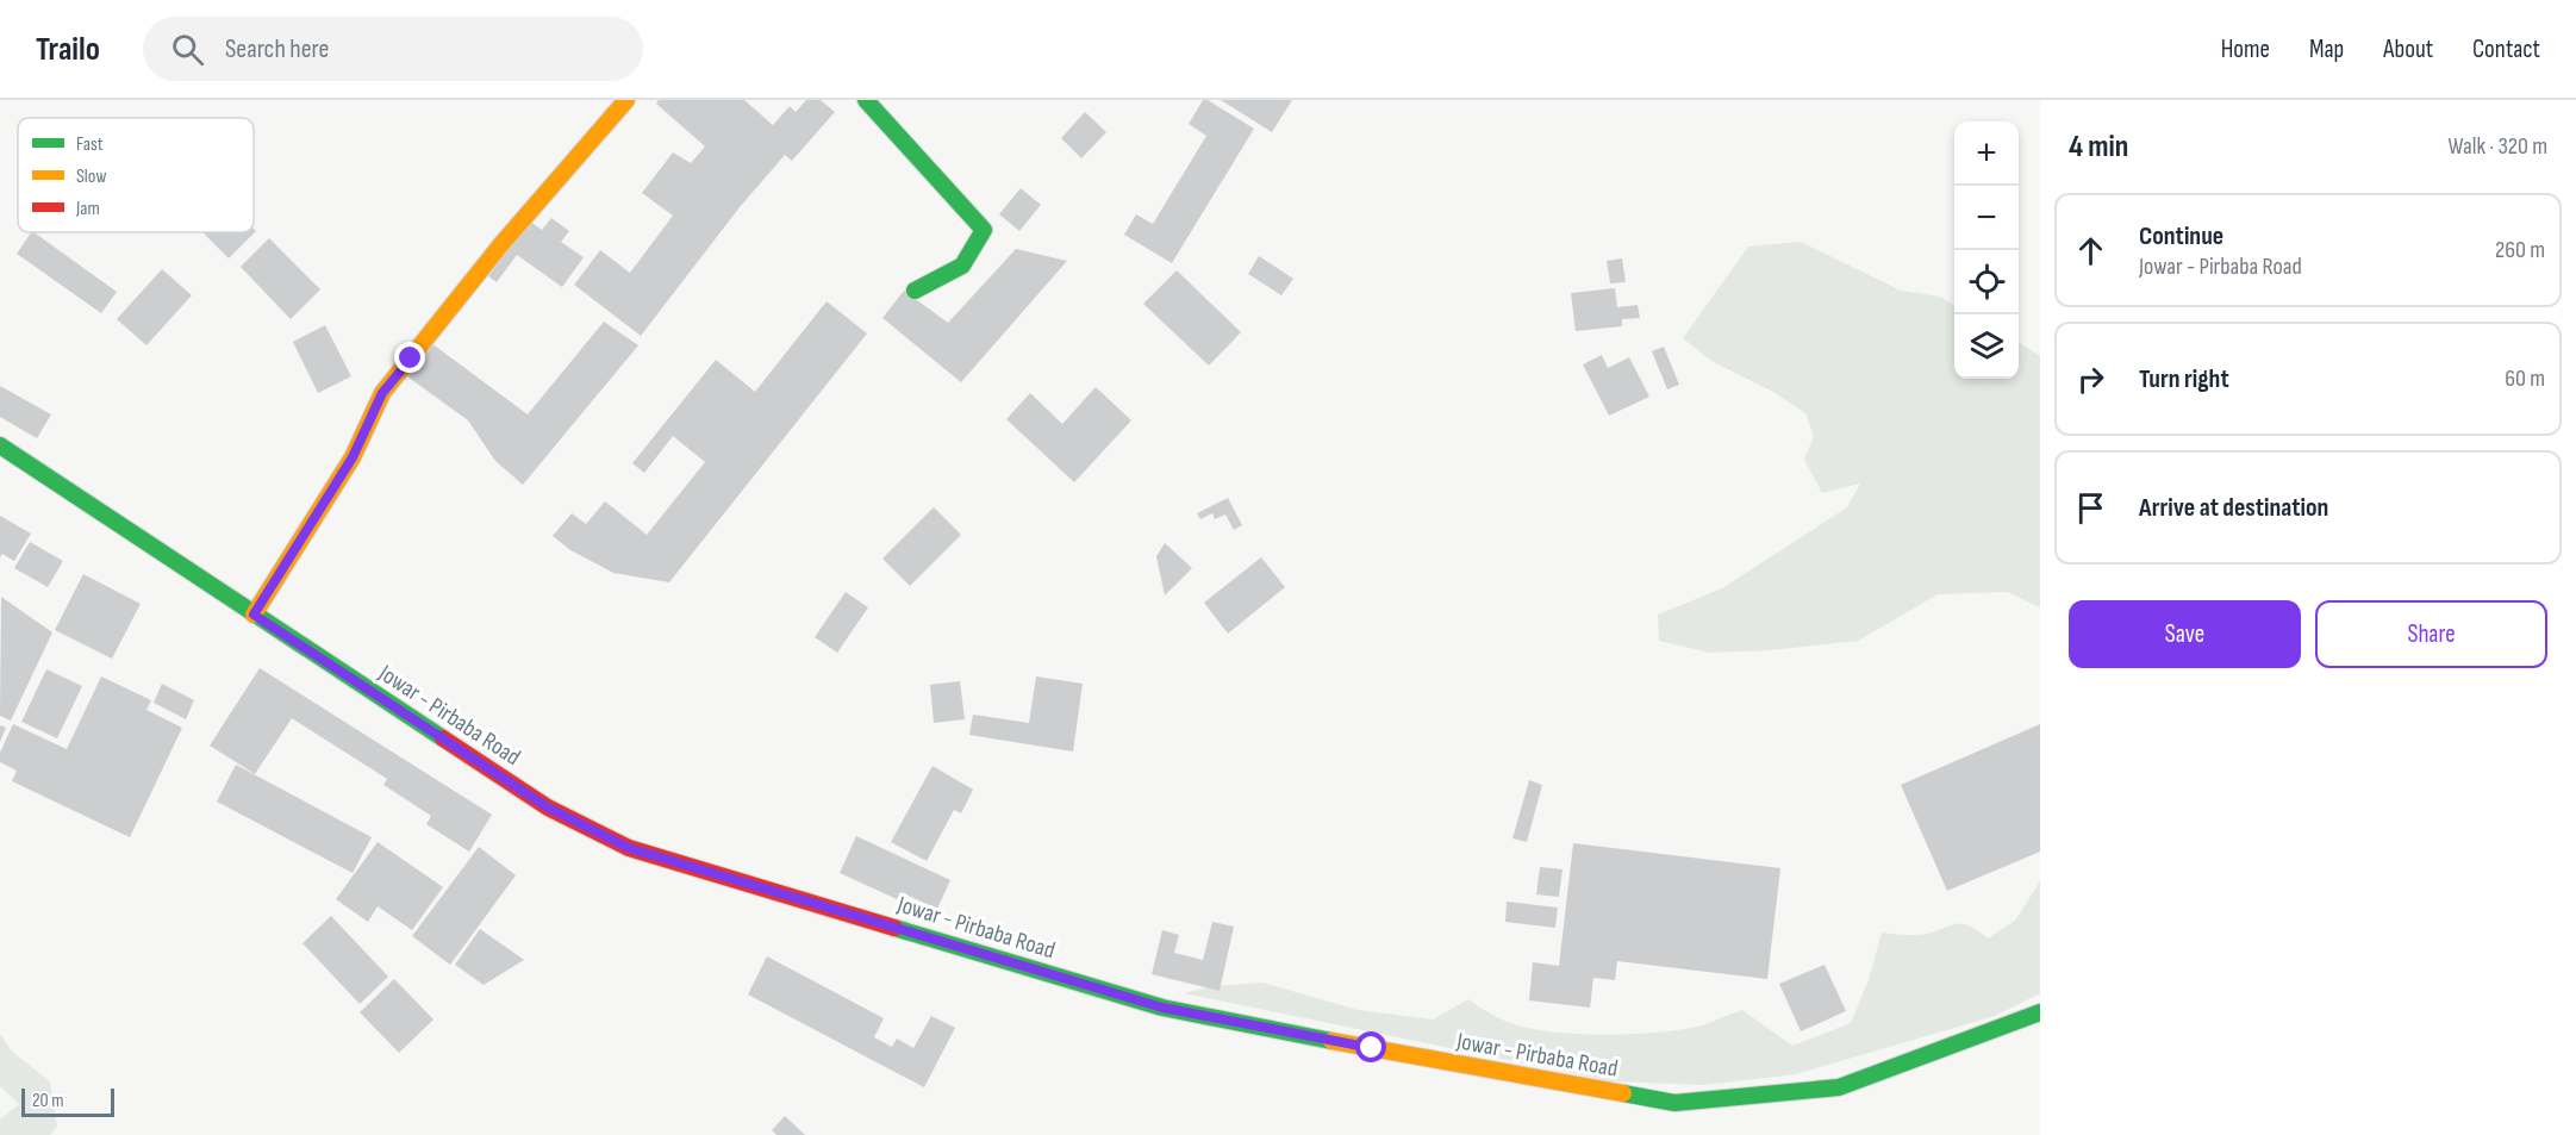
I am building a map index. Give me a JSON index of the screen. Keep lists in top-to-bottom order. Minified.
{"streets":{"main road":["Jowar - Pirbaba Road"]},"legend":["Fast","Slow","Jam"],"scale_bar":"20 m","page":{"header":"Trailo","search":"Search here","nav":["Home","Map","About","Contact"],"heading":["4 min","Walk · 320 m"],"map_buttons":["+","−"],"list":[["Continue","Jowar - Pirbaba Road","260 m"],["Turn right","60 m"],"Arrive at destination"],"buttons":["Save","Share"],"scale":"20 m"}}
